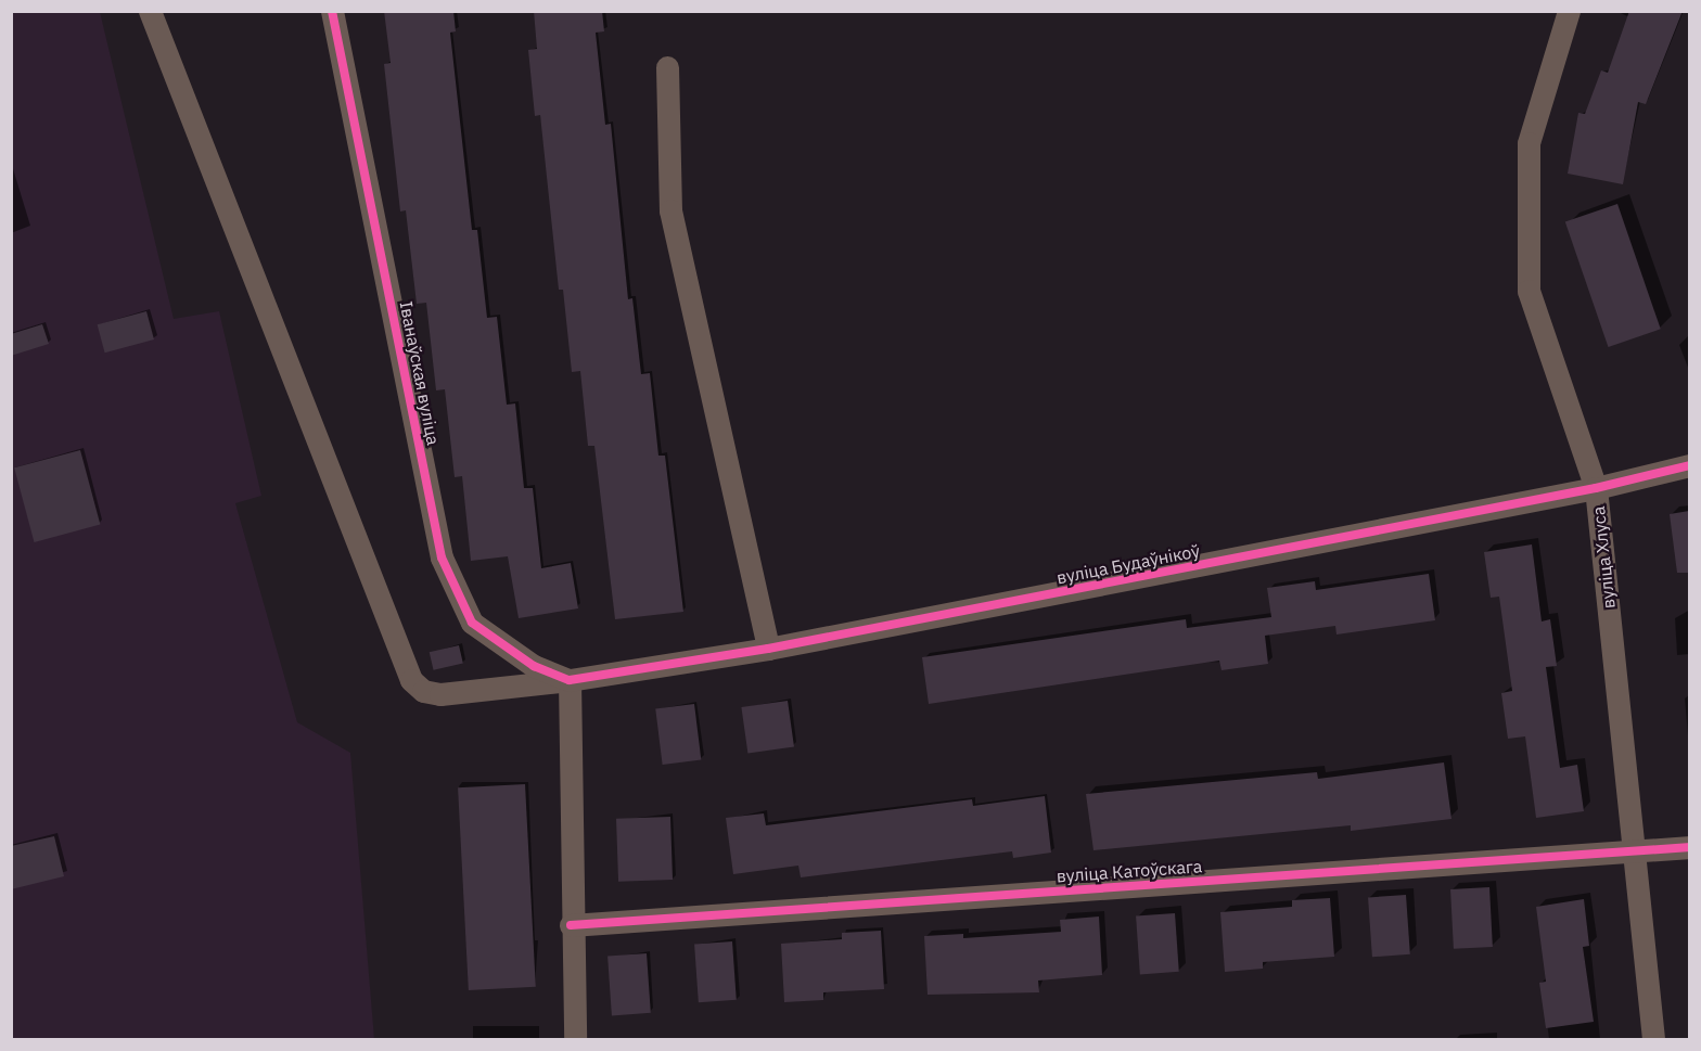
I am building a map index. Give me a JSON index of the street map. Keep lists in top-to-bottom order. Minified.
{"streets":{"street":["Іванаўская вуліца","вуліца Хлуса","вуліца Будаўнікоў","вуліца Катоўскага"]},"crossings":[["Іванаўская вуліца","вуліца Будаўнікоў"],["вуліца Хлуса","вуліца Будаўнікоў"],["вуліца Хлуса","вуліца Катоўскага"]]}
